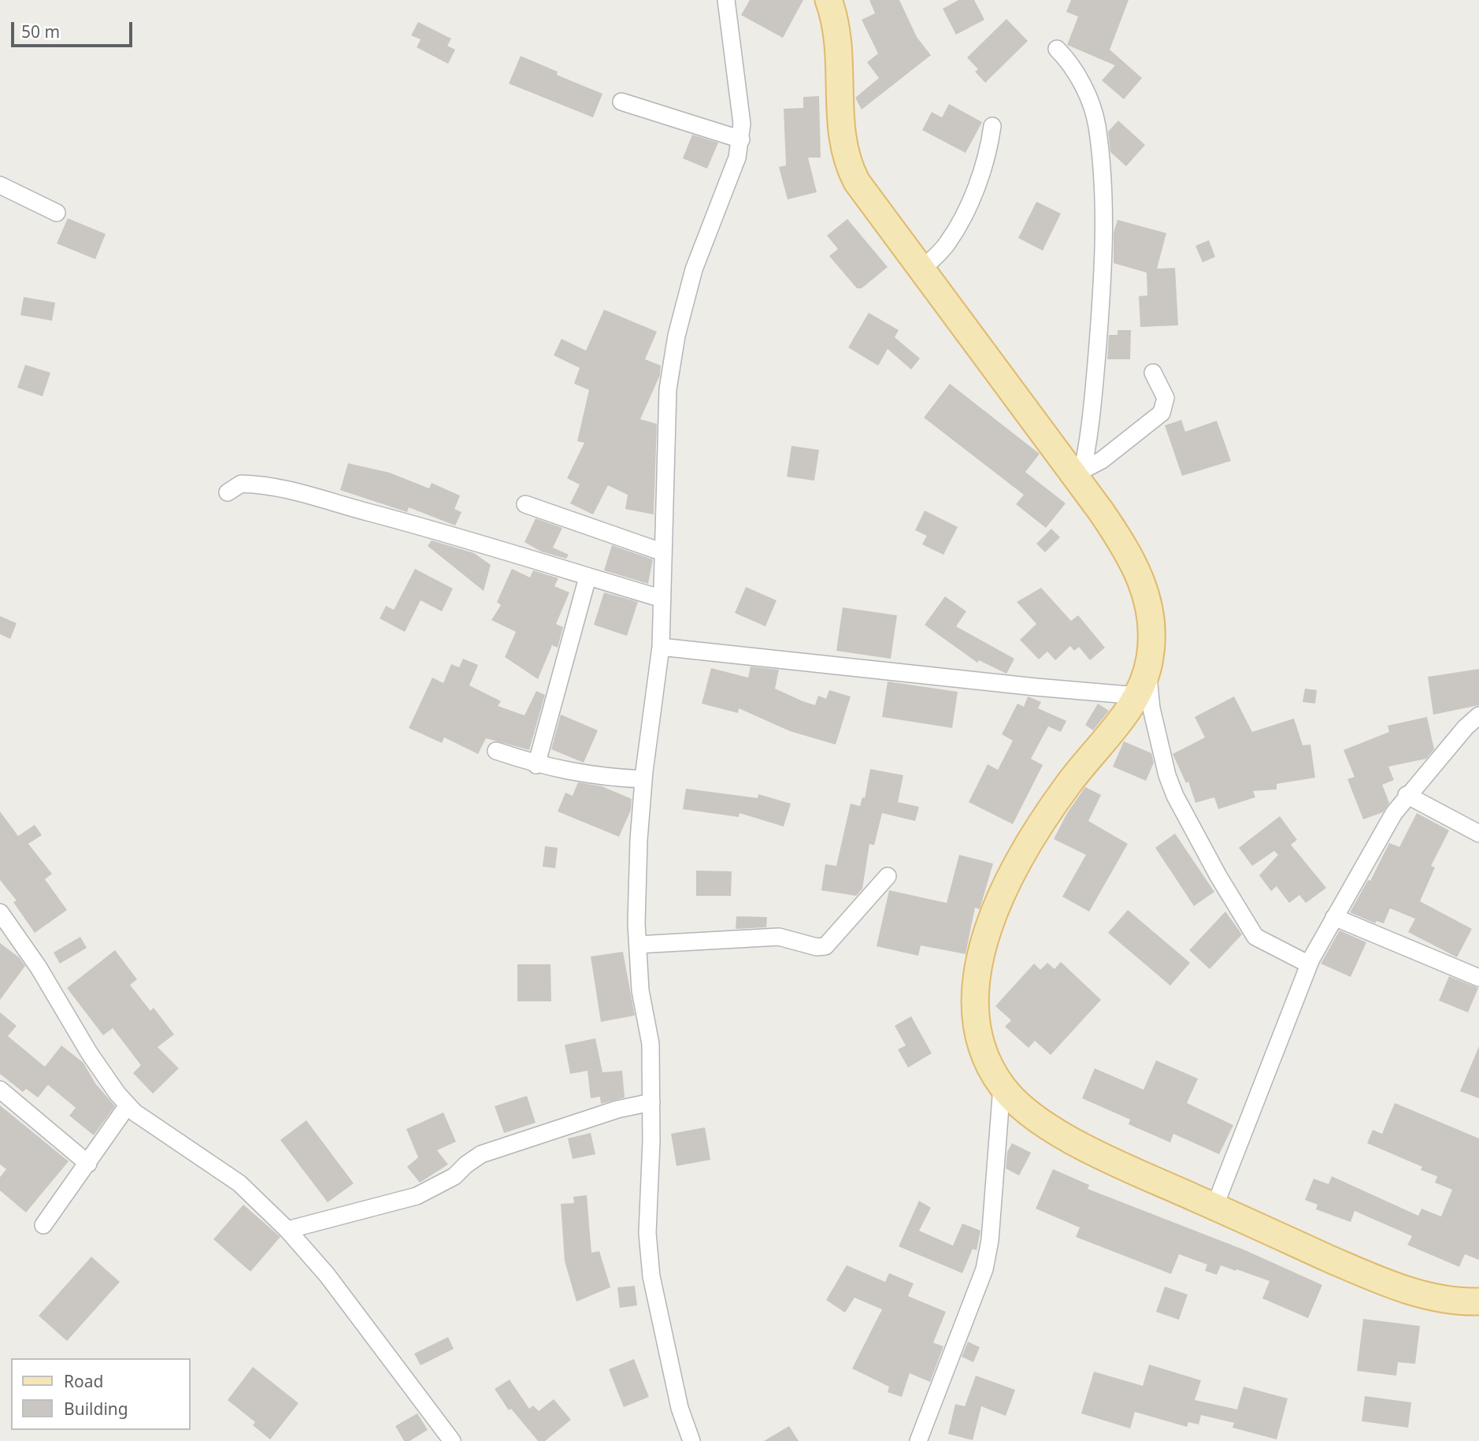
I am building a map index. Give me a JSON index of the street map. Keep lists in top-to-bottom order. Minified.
{"legend":["Road","Building"],"scale_bar":"50 m"}
